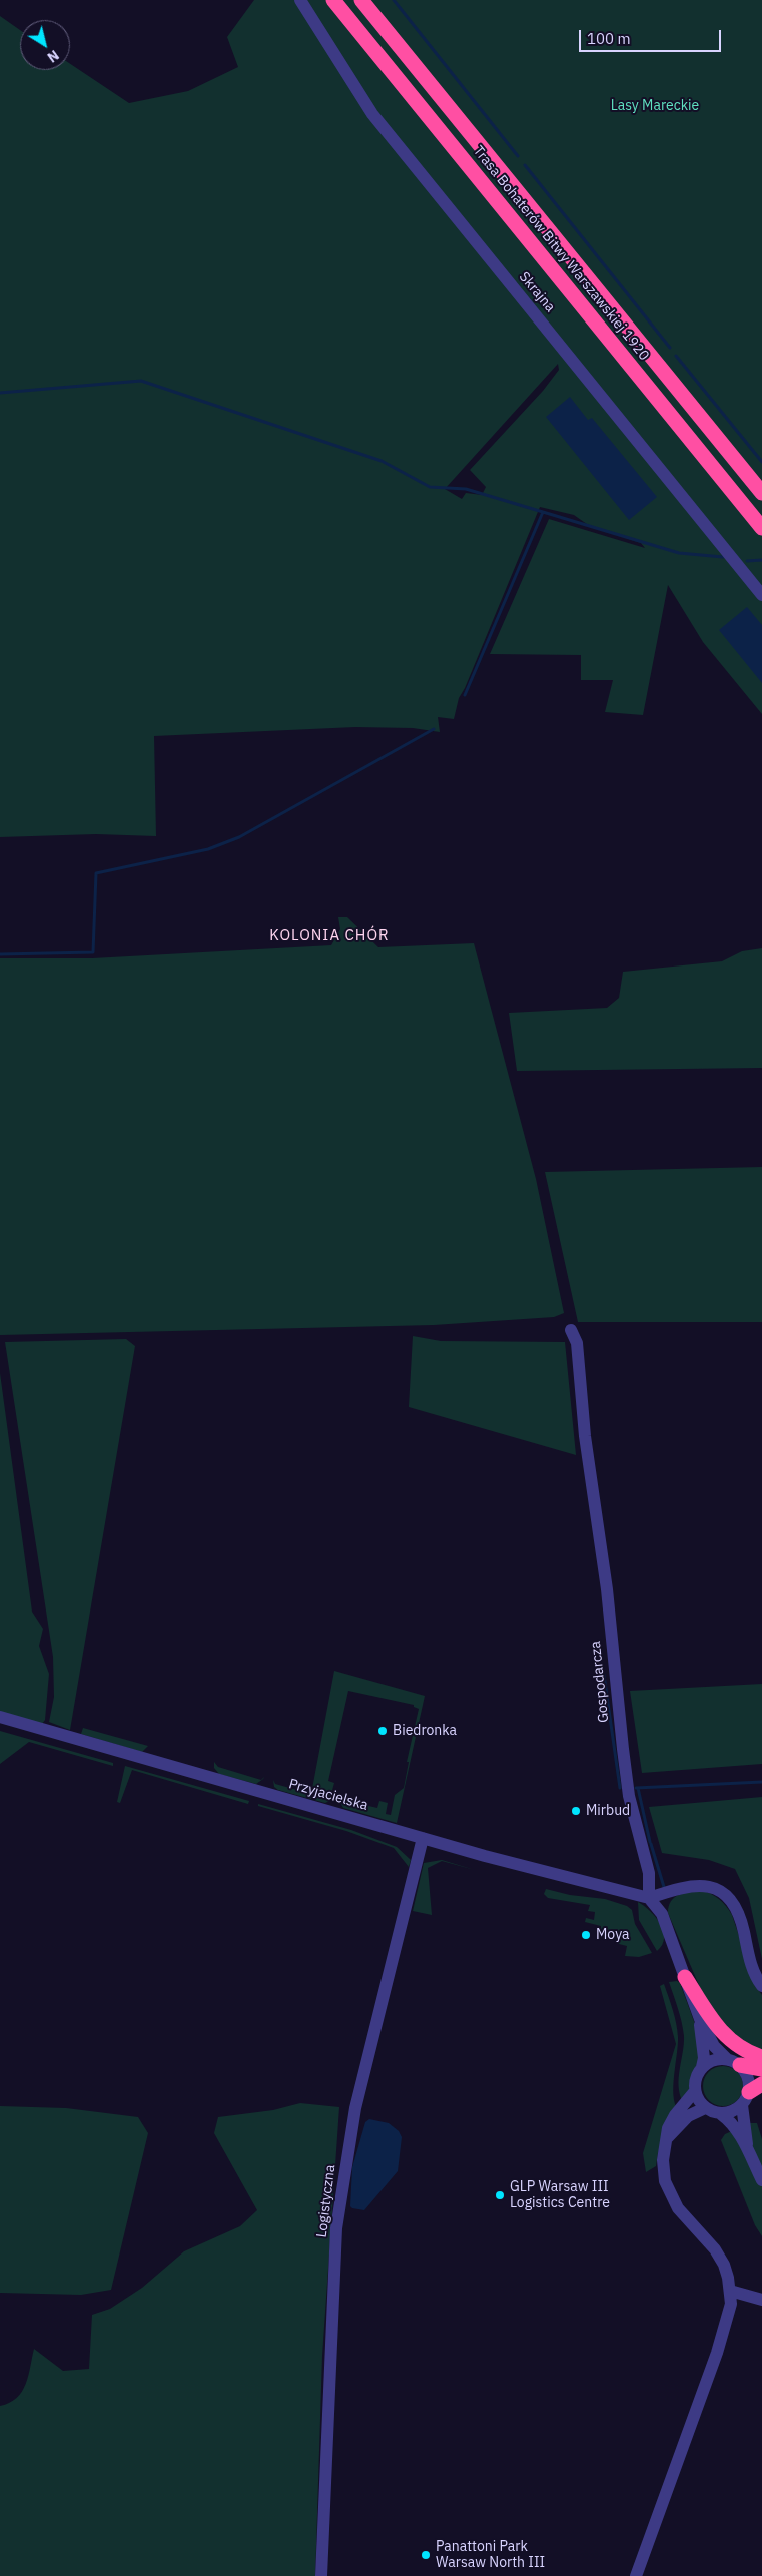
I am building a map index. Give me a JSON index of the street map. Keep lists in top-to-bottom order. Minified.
{"streets":{"highway":["Trasa Bohaterów Bitwy Warszawskiej 1920"],"street":["Skrajna","Gospodarcza","Przyjacielska","Logistyczna"]},"crossings":[["Gospodarcza","Przyjacielska"],["Przyjacielska","Logistyczna"]],"districts":["KOLONIA CHÓR"],"parks":["Lasy Mareckie"],"places":["Biedronka","Mirbud","Moya","GLP Warsaw III Logistics Centre","Panattoni Park Warsaw North III"],"scale_bar":"100 m","north":"bottom right"}
